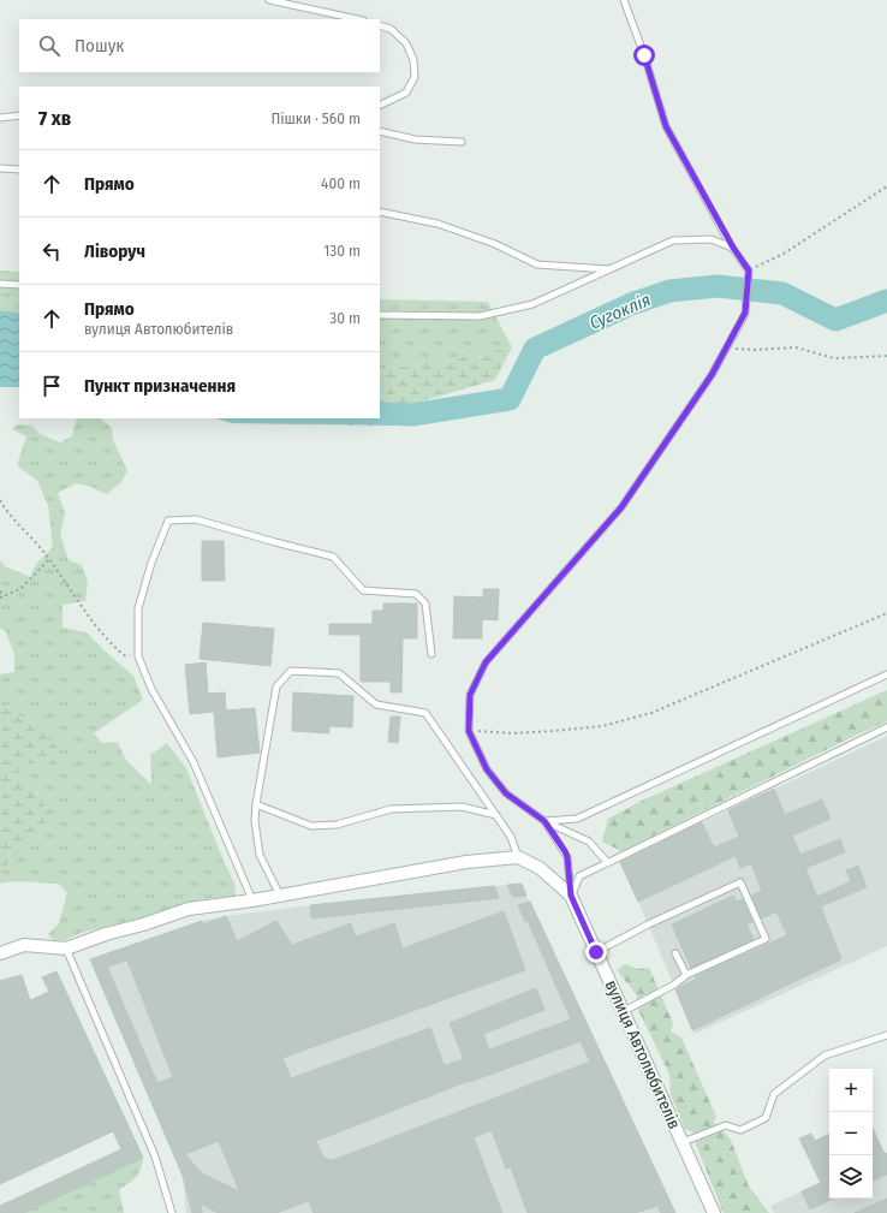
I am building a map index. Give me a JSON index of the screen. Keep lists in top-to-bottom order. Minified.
{"streets":{"street":["вулиця Автолюбителів"]},"water":["Сугоклія"],"page":{"search":"Пошук","heading":["7 хв","Пішки · 560 m"],"list":[["Прямо","400 m"],["Ліворуч","130 m"],["Прямо","вулиця Автолюбителів","30 m"],"Пункт призначення"],"map_buttons":["+","−"]}}
